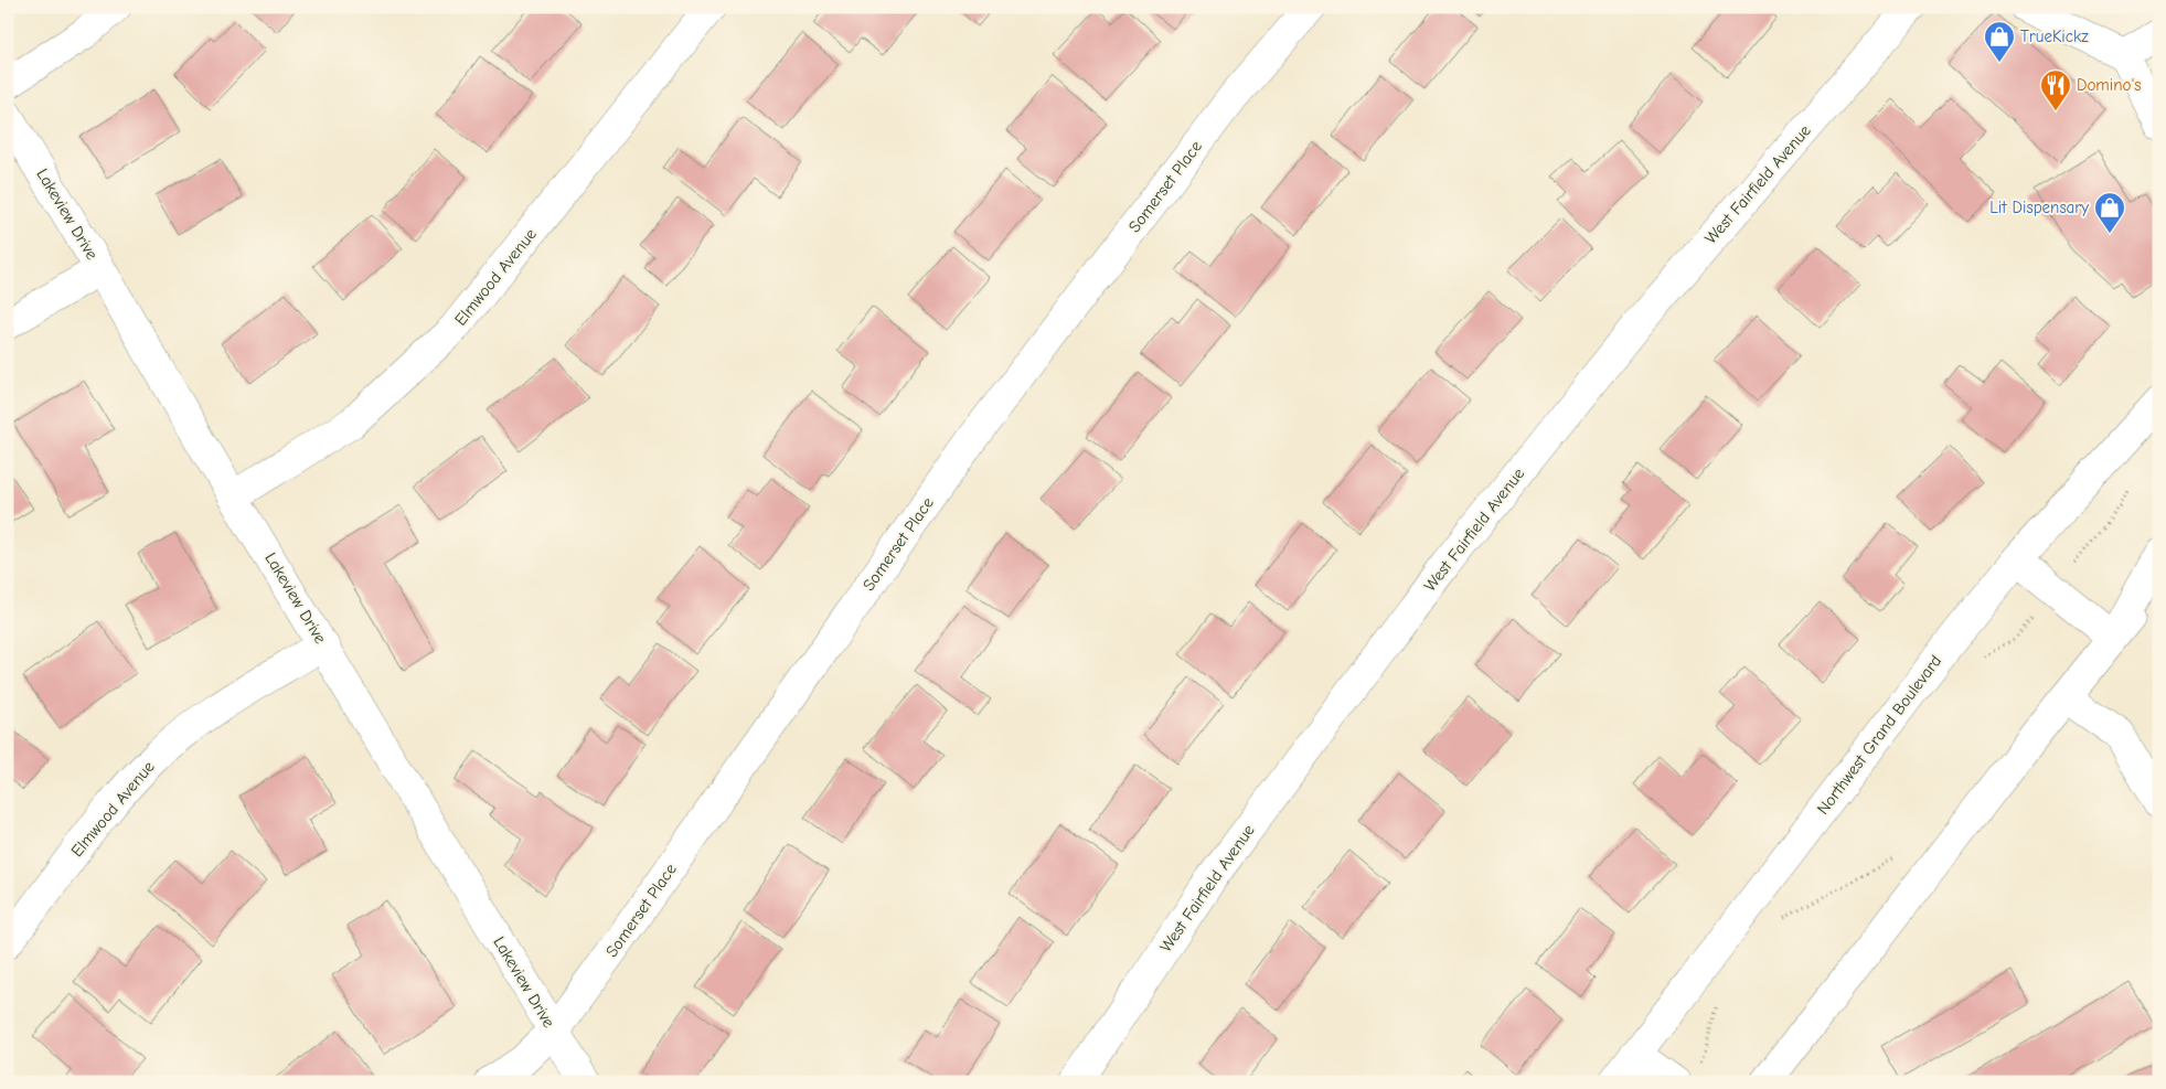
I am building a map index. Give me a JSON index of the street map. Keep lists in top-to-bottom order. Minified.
{"streets":{"street":["West Fairfield Avenue","Somerset Place","Lakeview Drive","Elmwood Avenue","Northwest Grand Boulevard"]},"crossings":[["Somerset Place","Lakeview Drive"],["Lakeview Drive","Elmwood Avenue"]],"places":{"shop":["TrueKickz","Lit Dispensary"],"restaurant":["Domino's"]}}
